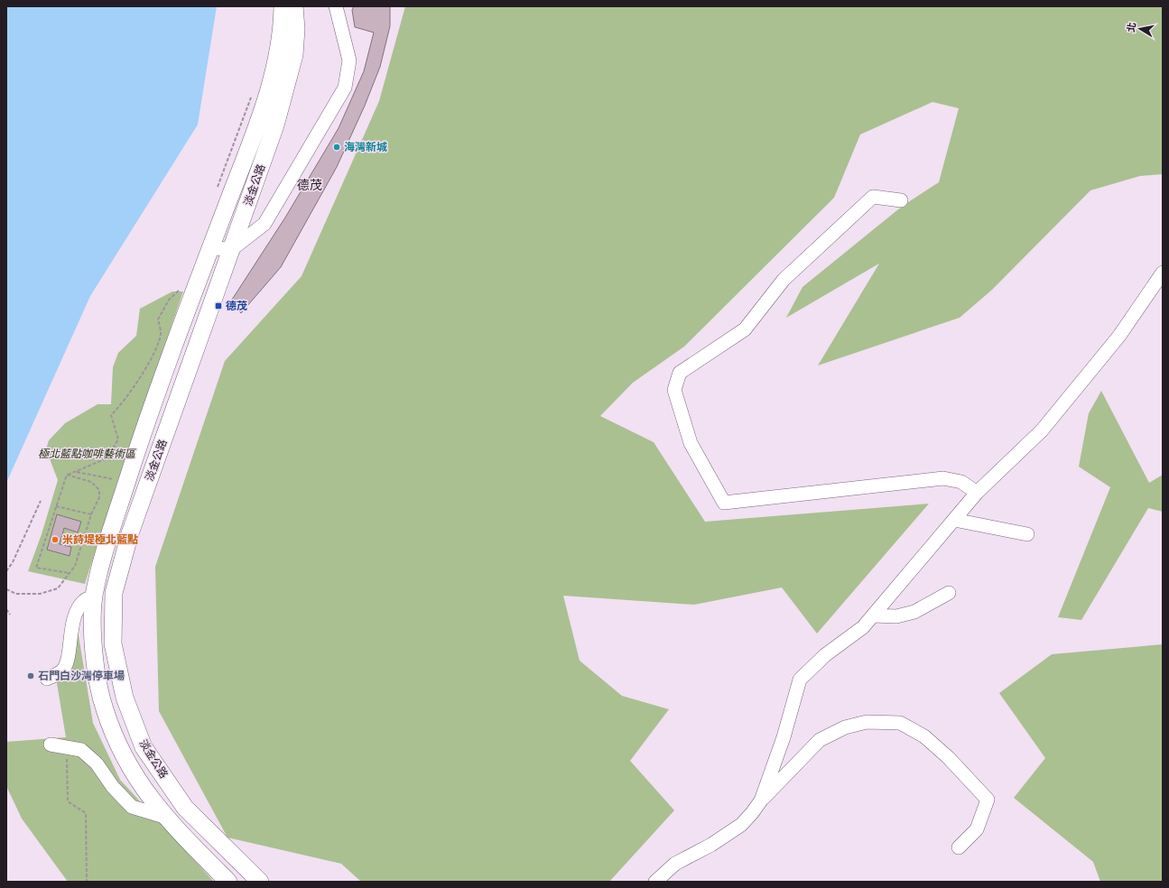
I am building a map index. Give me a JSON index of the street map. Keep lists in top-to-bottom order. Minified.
{"streets":{"main road":["淡金公路"]},"districts":["德茂"],"parks":["極北藍點咖啡藝術區"],"places":{"other":["海灣新城","米詩堤極北藍點","石門白沙灣停車場"],"transit":["德茂"]},"north":"left"}
